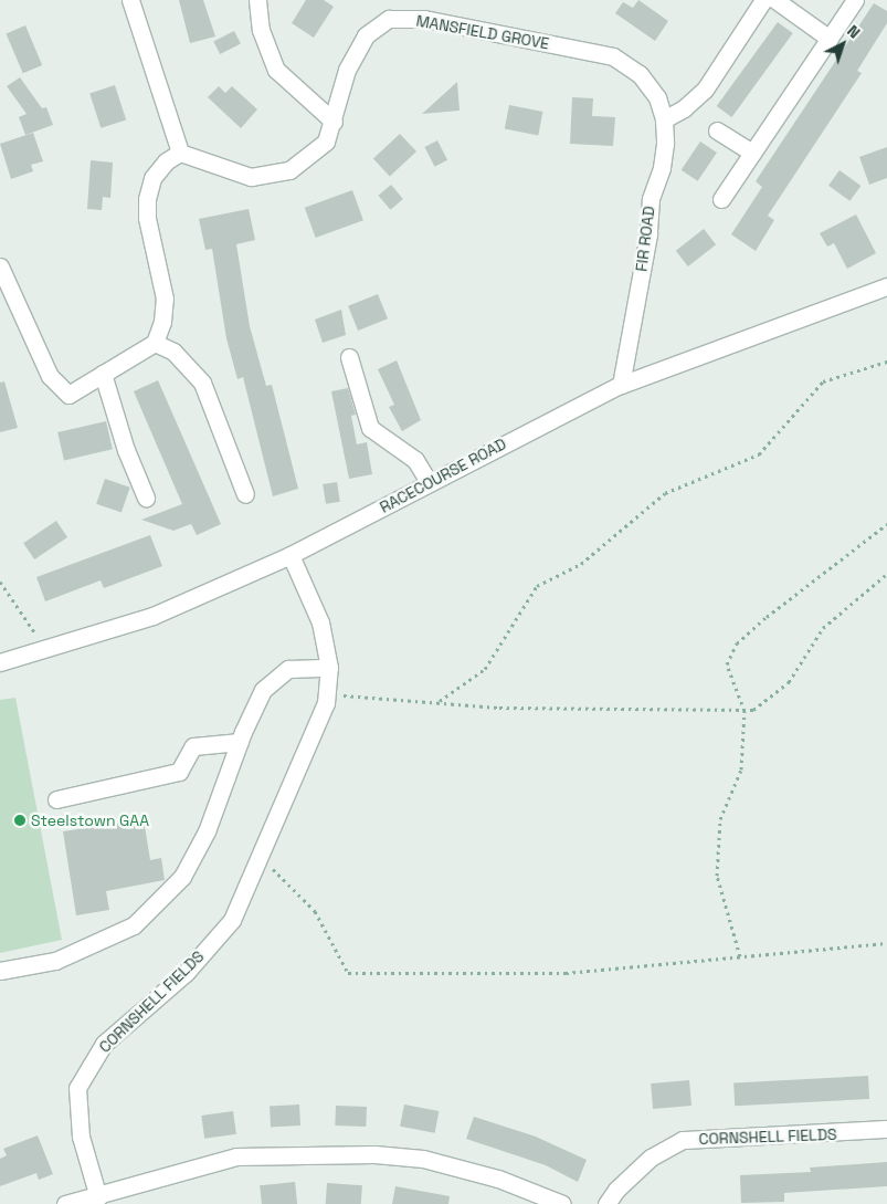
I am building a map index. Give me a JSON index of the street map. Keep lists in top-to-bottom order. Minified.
{"streets":{"street":["MANSFIELD GROVE","FIR ROAD","RACECOURSE ROAD","CORNSHELL FIELDS"]},"crossings":[["MANSFIELD GROVE","FIR ROAD"],["FIR ROAD","RACECOURSE ROAD"],["RACECOURSE ROAD","CORNSHELL FIELDS"]],"places":["Steelstown GAA"],"north":"top right"}
